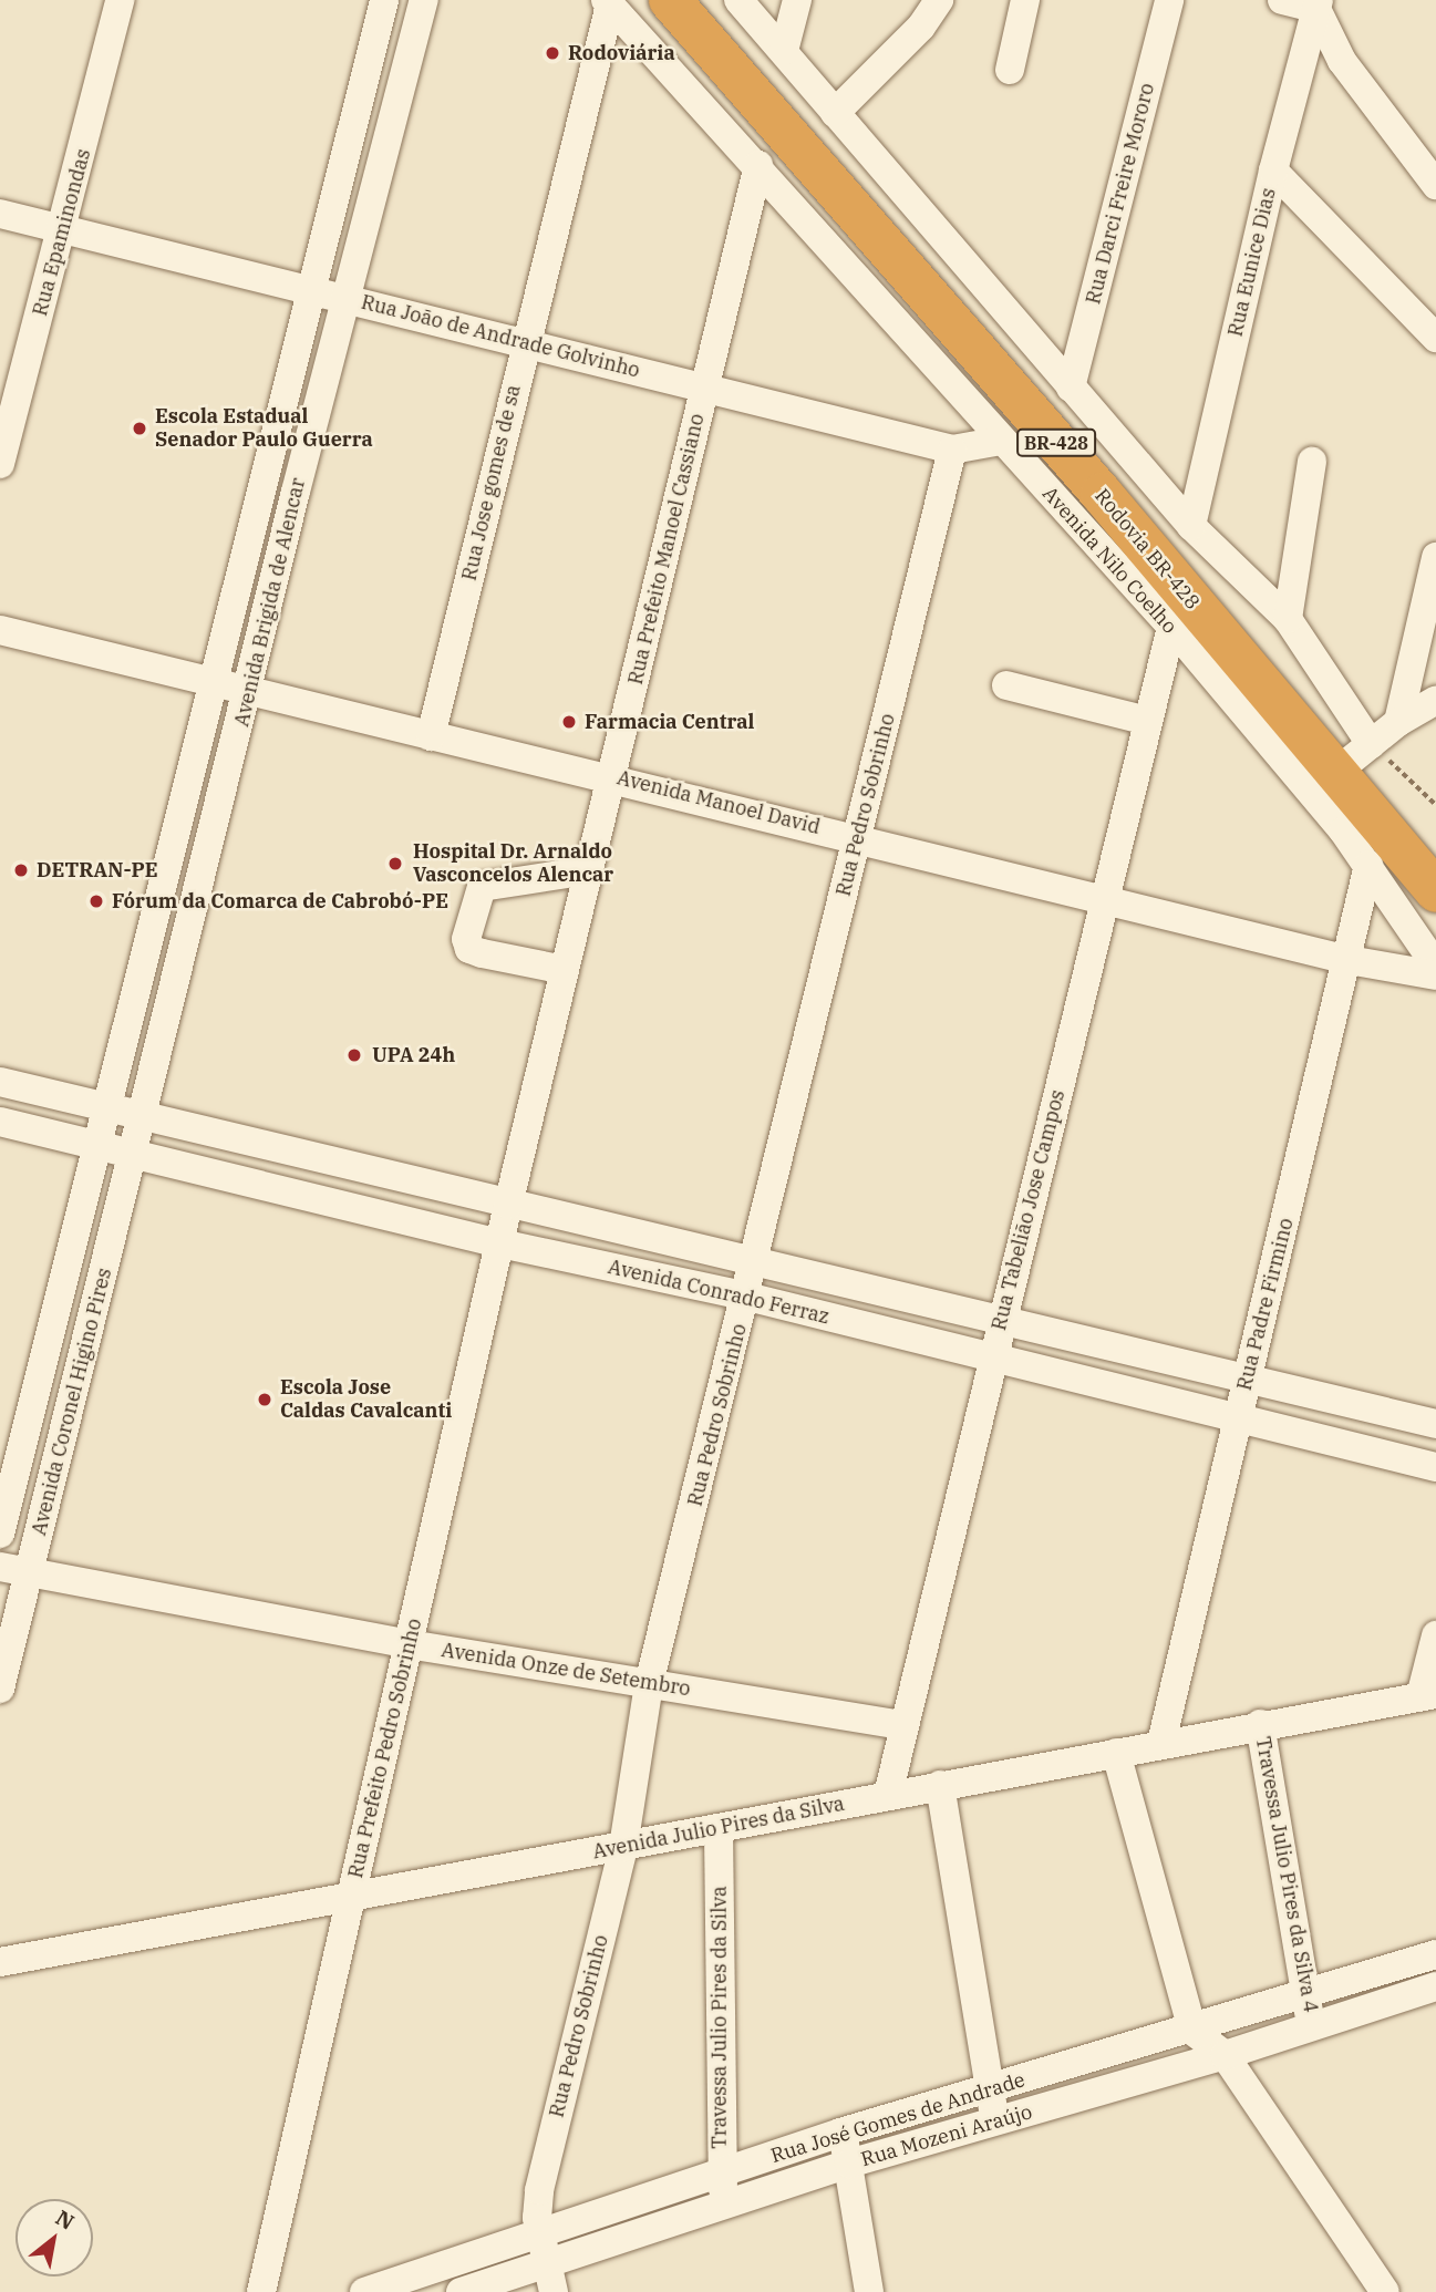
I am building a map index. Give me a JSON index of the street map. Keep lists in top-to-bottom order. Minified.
{"streets":{"highway":["BR-428","Rodovia BR-428"],"street":["Rua Darci Freire Mororo","Rua Epaminondas","Rua Eunice Dias","Rua João de Andrade Golvinho","Rua Jose gomes de sa","Rua Prefeito Manoel Cassiano","Avenida Nilo Coelho","Avenida Brigida de Alencar","Avenida Manoel David","Rua Pedro Sobrinho","Rua Tabelião Jose Campos","Avenida Conrado Ferraz","Rua Padre Firmino","Avenida Coronel Higino Pires","Avenida Onze de Setembro","Rua Prefeito Pedro Sobrinho","Avenida Julio Pires da Silva","Travessa Julio Pires da Silva 4","Travessa Julio Pires da Silva","Rua José Gomes de Andrade","Rua Mozeni Araújo"]},"crossings":[["Rua Epaminondas","Rua João de Andrade Golvinho"],["Rua João de Andrade Golvinho","Rua Jose gomes de sa"],["Rua João de Andrade Golvinho","Rua Prefeito Manoel Cassiano"],["Rua João de Andrade Golvinho","Avenida Nilo Coelho"],["Rua João de Andrade Golvinho","Avenida Brigida de Alencar"],["Rua João de Andrade Golvinho","Rua Pedro Sobrinho"],["Rua Jose gomes de sa","Avenida Nilo Coelho"],["Rua Jose gomes de sa","Avenida Manoel David"],["Rua Prefeito Manoel Cassiano","Avenida Nilo Coelho"],["Rua Prefeito Manoel Cassiano","Avenida Manoel David"],["Rua Prefeito Manoel Cassiano","Avenida Conrado Ferraz"],["Rua Prefeito Manoel Cassiano","Rua Prefeito Pedro Sobrinho"],["Avenida Nilo Coelho","Rua Tabelião Jose Campos"],["Avenida Nilo Coelho","Rua Padre Firmino"],["Avenida Brigida de Alencar","Avenida Manoel David"],["Avenida Brigida de Alencar","Avenida Conrado Ferraz"],["Avenida Brigida de Alencar","Avenida Coronel Higino Pires"],["Avenida Manoel David","Rua Pedro Sobrinho"],["Avenida Manoel David","Rua Tabelião Jose Campos"],["Avenida Manoel David","Rua Padre Firmino"],["Rua Pedro Sobrinho","Avenida Conrado Ferraz"],["Rua Pedro Sobrinho","Avenida Onze de Setembro"],["Rua Pedro Sobrinho","Avenida Julio Pires da Silva"],["Rua Pedro Sobrinho","Rua José Gomes de Andrade"],["Rua Pedro Sobrinho","Rua Mozeni Araújo"],["Rua Tabelião Jose Campos","Avenida Conrado Ferraz"],["Rua Tabelião Jose Campos","Avenida Onze de Setembro"],["Rua Tabelião Jose Campos","Avenida Julio Pires da Silva"],["Avenida Conrado Ferraz","Rua Padre Firmino"],["Avenida Conrado Ferraz","Avenida Coronel Higino Pires"],["Avenida Conrado Ferraz","Rua Prefeito Pedro Sobrinho"],["Rua Padre Firmino","Avenida Julio Pires da Silva"],["Avenida Coronel Higino Pires","Avenida Onze de Setembro"],["Avenida Onze de Setembro","Rua Prefeito Pedro Sobrinho"],["Rua Prefeito Pedro Sobrinho","Avenida Julio Pires da Silva"],["Avenida Julio Pires da Silva","Travessa Julio Pires da Silva 4"],["Avenida Julio Pires da Silva","Travessa Julio Pires da Silva"],["Travessa Julio Pires da Silva 4","Rua José Gomes de Andrade"],["Travessa Julio Pires da Silva 4","Rua Mozeni Araújo"],["Travessa Julio Pires da Silva","Rua José Gomes de Andrade"],["Travessa Julio Pires da Silva","Rua Mozeni Araújo"]],"places":["Rodoviária","Escola Estadual Senador Paulo Guerra","Farmacia Central","Hospital Dr. Arnaldo Vasconcelos Alencar","DETRAN-PE","Fórum da Comarca de Cabrobó-PE","UPA 24h","Escola Jose Caldas Cavalcanti"],"north":"top right"}
